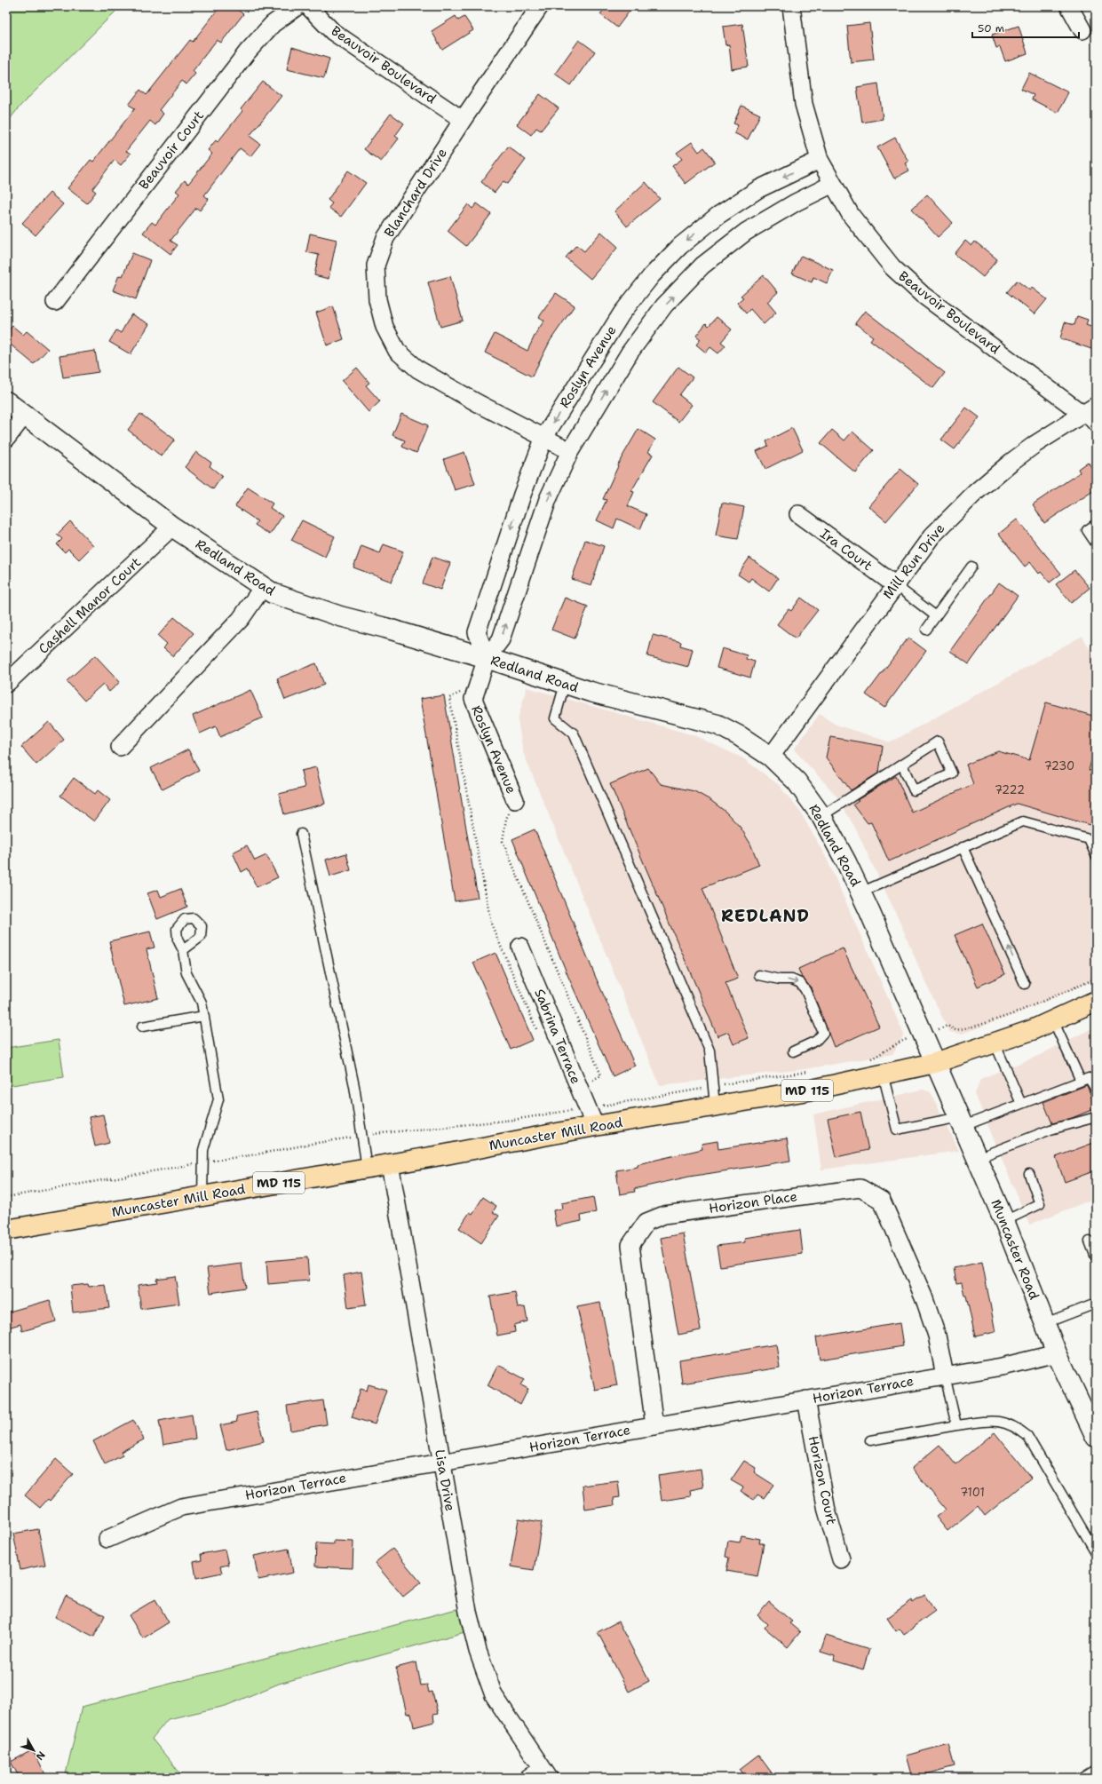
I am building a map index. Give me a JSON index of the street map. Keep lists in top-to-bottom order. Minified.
{"streets":{"main road":["Redland Road","MD 115","Muncaster Mill Road","Muncaster Road"],"street":["Beauvoir Boulevard","Beauvoir Court","Blanchard Drive","Roslyn Avenue","Ira Court","Mill Run Drive","Cashell Manor Court","Sabrina Terrace","Horizon Place","Horizon Terrace","Lisa Drive","Horizon Court"]},"crossings":[["Beauvoir Boulevard","Blanchard Drive"],["Beauvoir Boulevard","Roslyn Avenue"],["Beauvoir Boulevard","Mill Run Drive"],["Blanchard Drive","Roslyn Avenue"],["Roslyn Avenue","Redland Road"],["Ira Court","Mill Run Drive"],["Mill Run Drive","Redland Road"],["Redland Road","Cashell Manor Court"],["Redland Road","Muncaster Mill Road"],["Redland Road","Muncaster Road"],["Sabrina Terrace","Muncaster Mill Road"],["Muncaster Mill Road","Muncaster Road"],["Muncaster Mill Road","Lisa Drive"],["Horizon Place","Horizon Terrace"],["Muncaster Road","Horizon Terrace"],["Horizon Terrace","Lisa Drive"],["Horizon Terrace","Horizon Court"]],"districts":["REDLAND"],"house_numbers":["7230","7222","7101"],"scale_bar":"50 m","north":"bottom right"}
